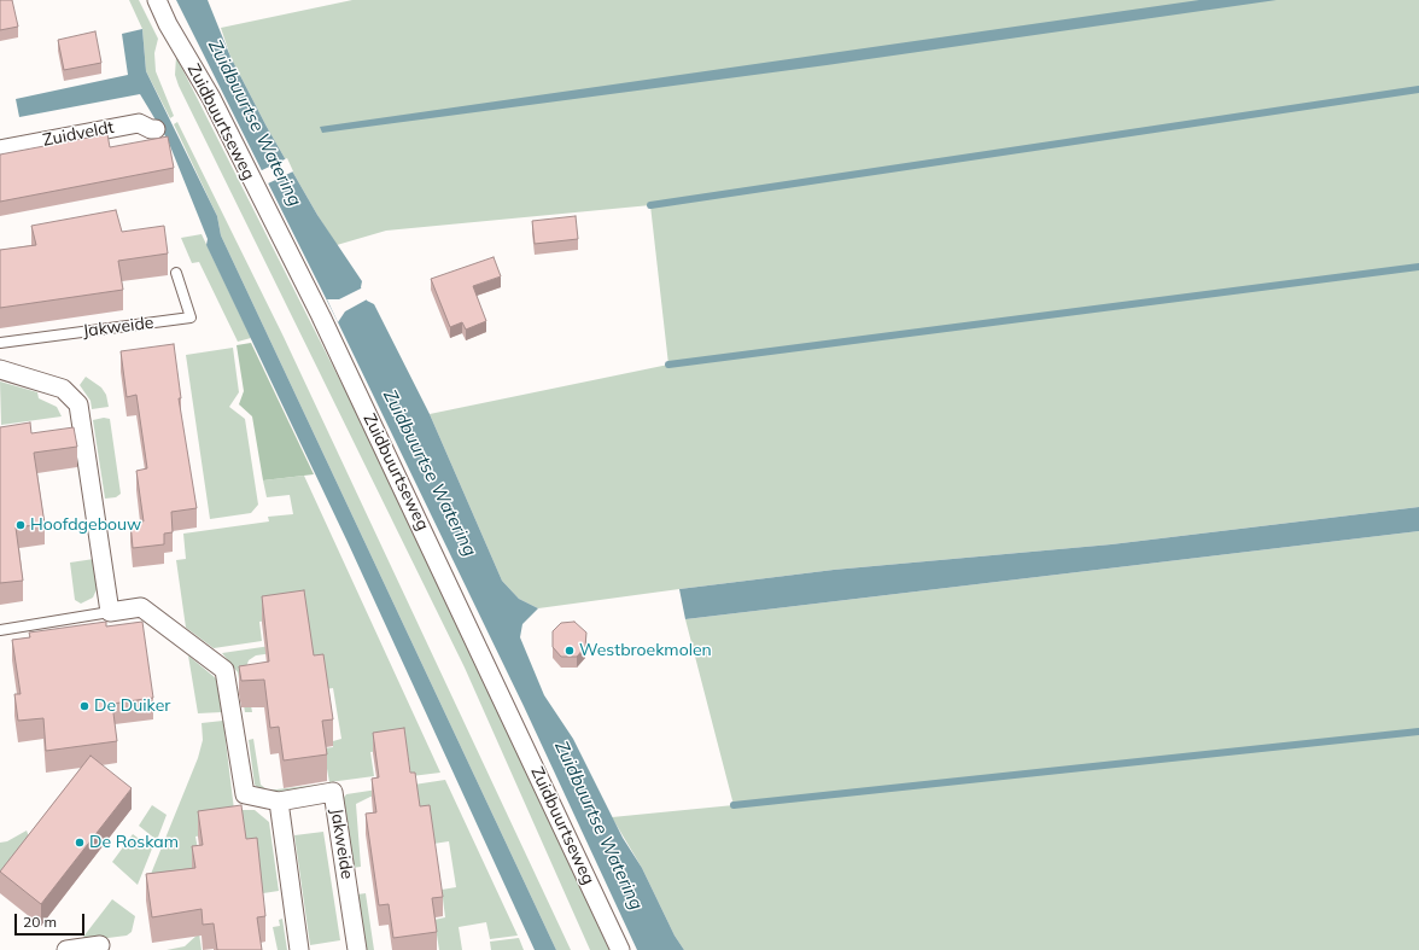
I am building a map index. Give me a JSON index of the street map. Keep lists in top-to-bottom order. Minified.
{"streets":{"street":["Zuidbuurtseweg","Zuidveldt","Jakweide"]},"water":["Zuidbuurtse Watering"],"places":["Hoofdgebouw","Westbroekmolen","De Duiker","De Roskam"],"scale_bar":"20 m"}
